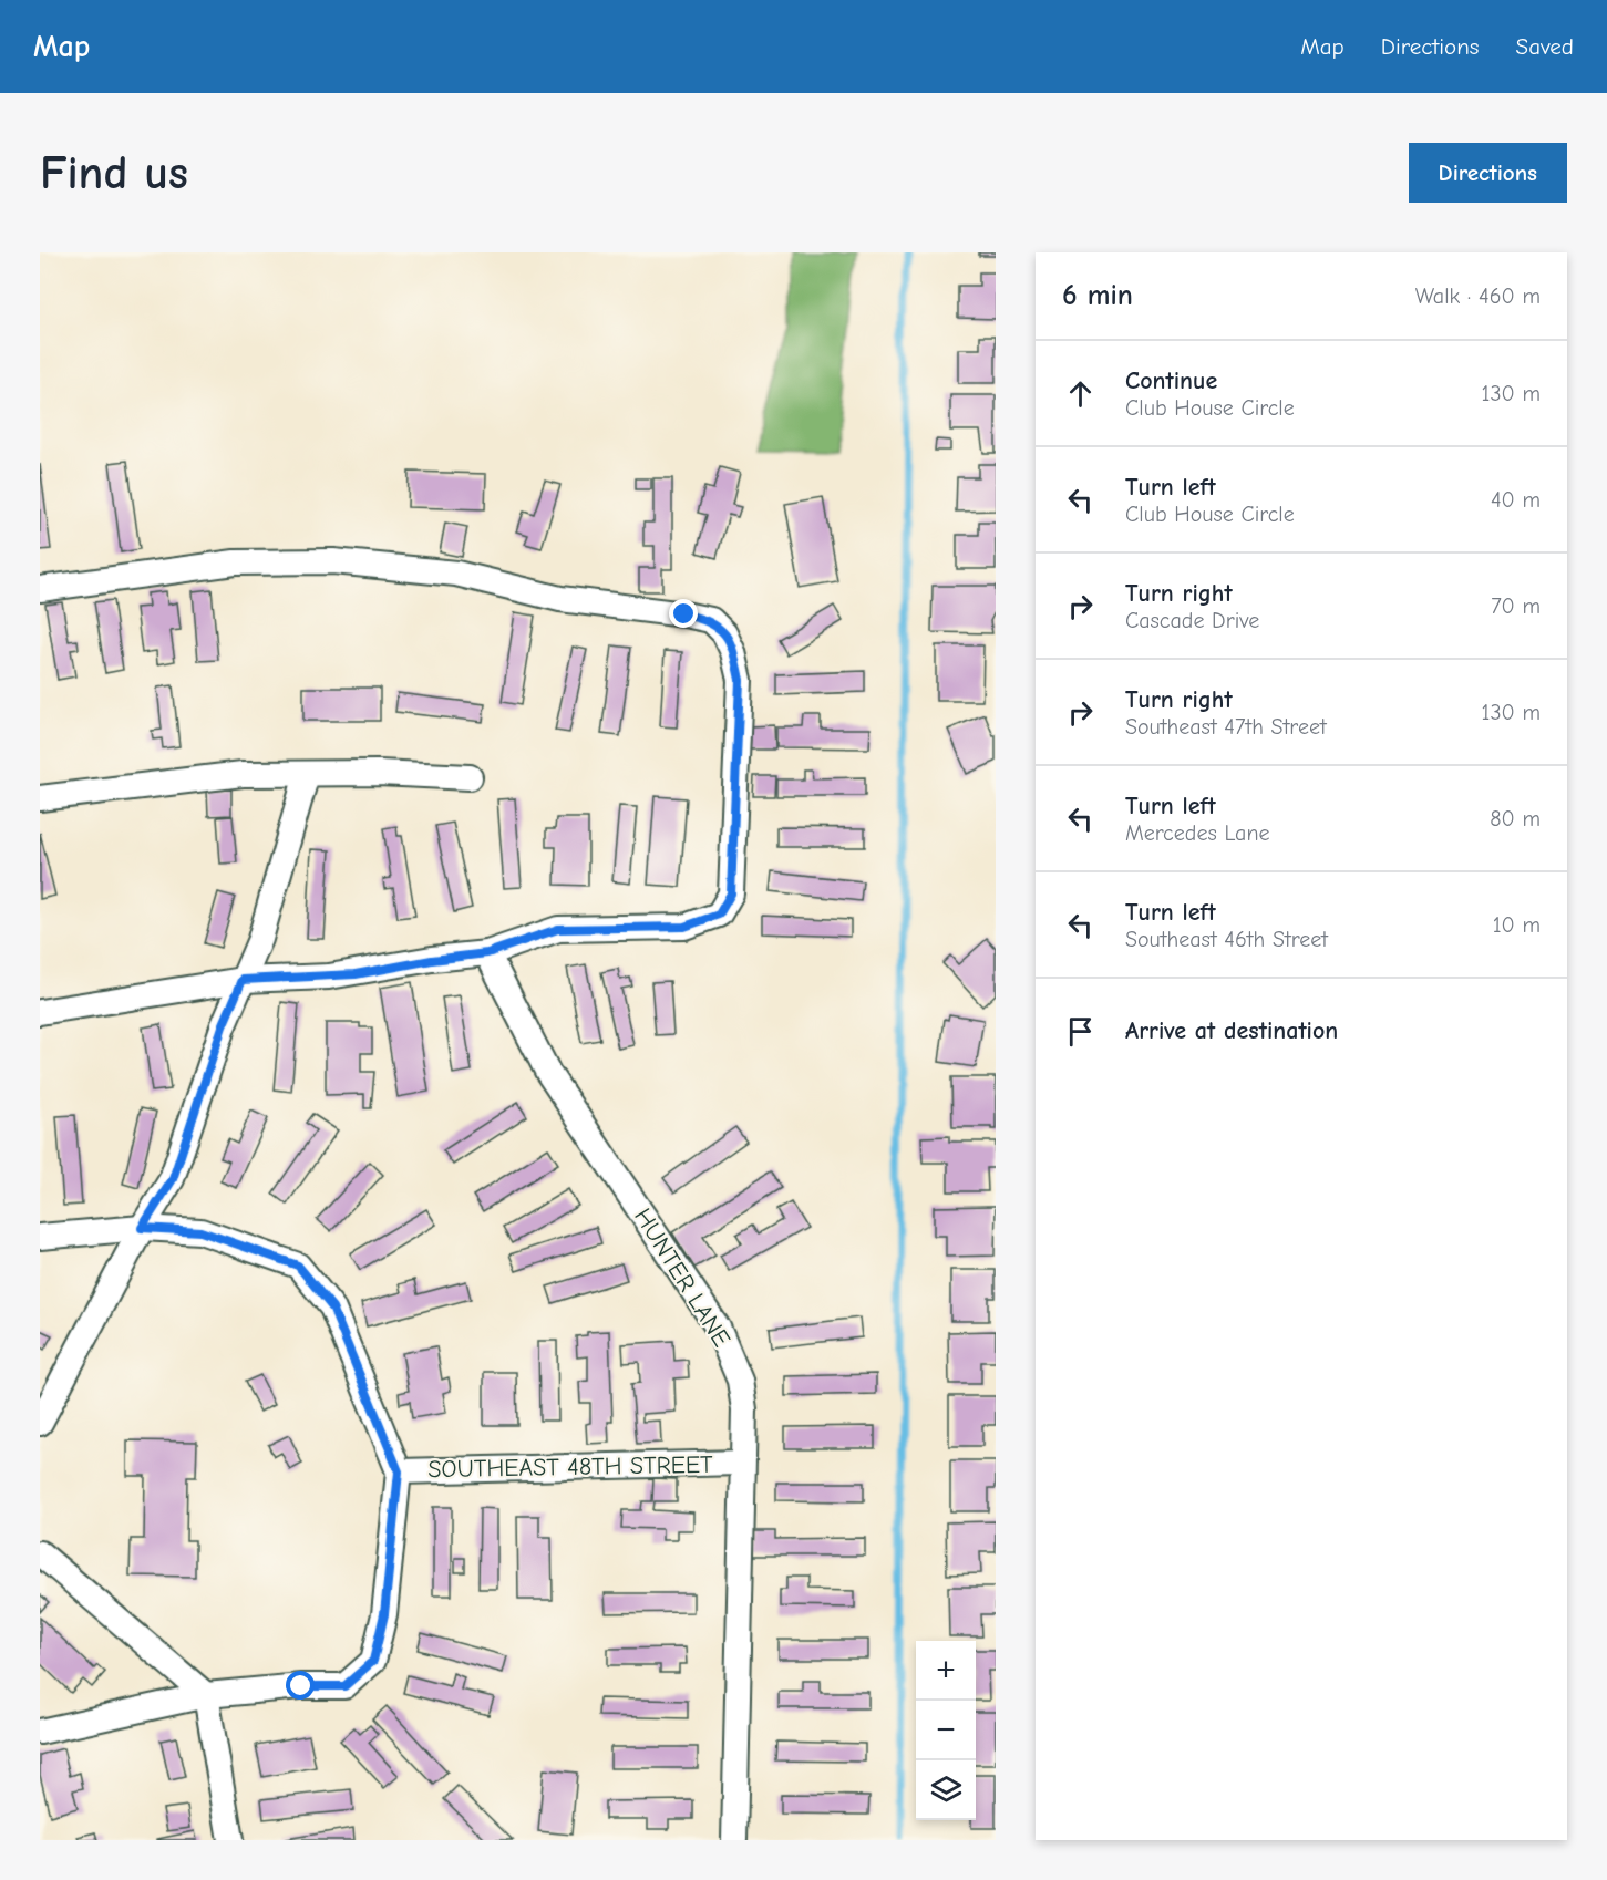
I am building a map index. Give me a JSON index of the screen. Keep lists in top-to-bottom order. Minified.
{"streets":{"street":["HUNTER LANE","SOUTHEAST 48TH STREET"]},"crossings":[["HUNTER LANE","SOUTHEAST 48TH STREET"]],"page":{"header":"Map","nav":["Map","Directions","Saved"],"buttons":"Directions","title":"Find us","heading":["6 min","Walk · 460 m"],"list":[["Continue","Club House Circle","130 m"],["Turn left","Club House Circle","40 m"],["Turn right","Cascade Drive","70 m"],["Turn right","Southeast 47th Street","130 m"],["Turn left","Mercedes Lane","80 m"],["Turn left","Southeast 46th Street","10 m"],"Arrive at destination"],"map_buttons":["+","−"]}}
